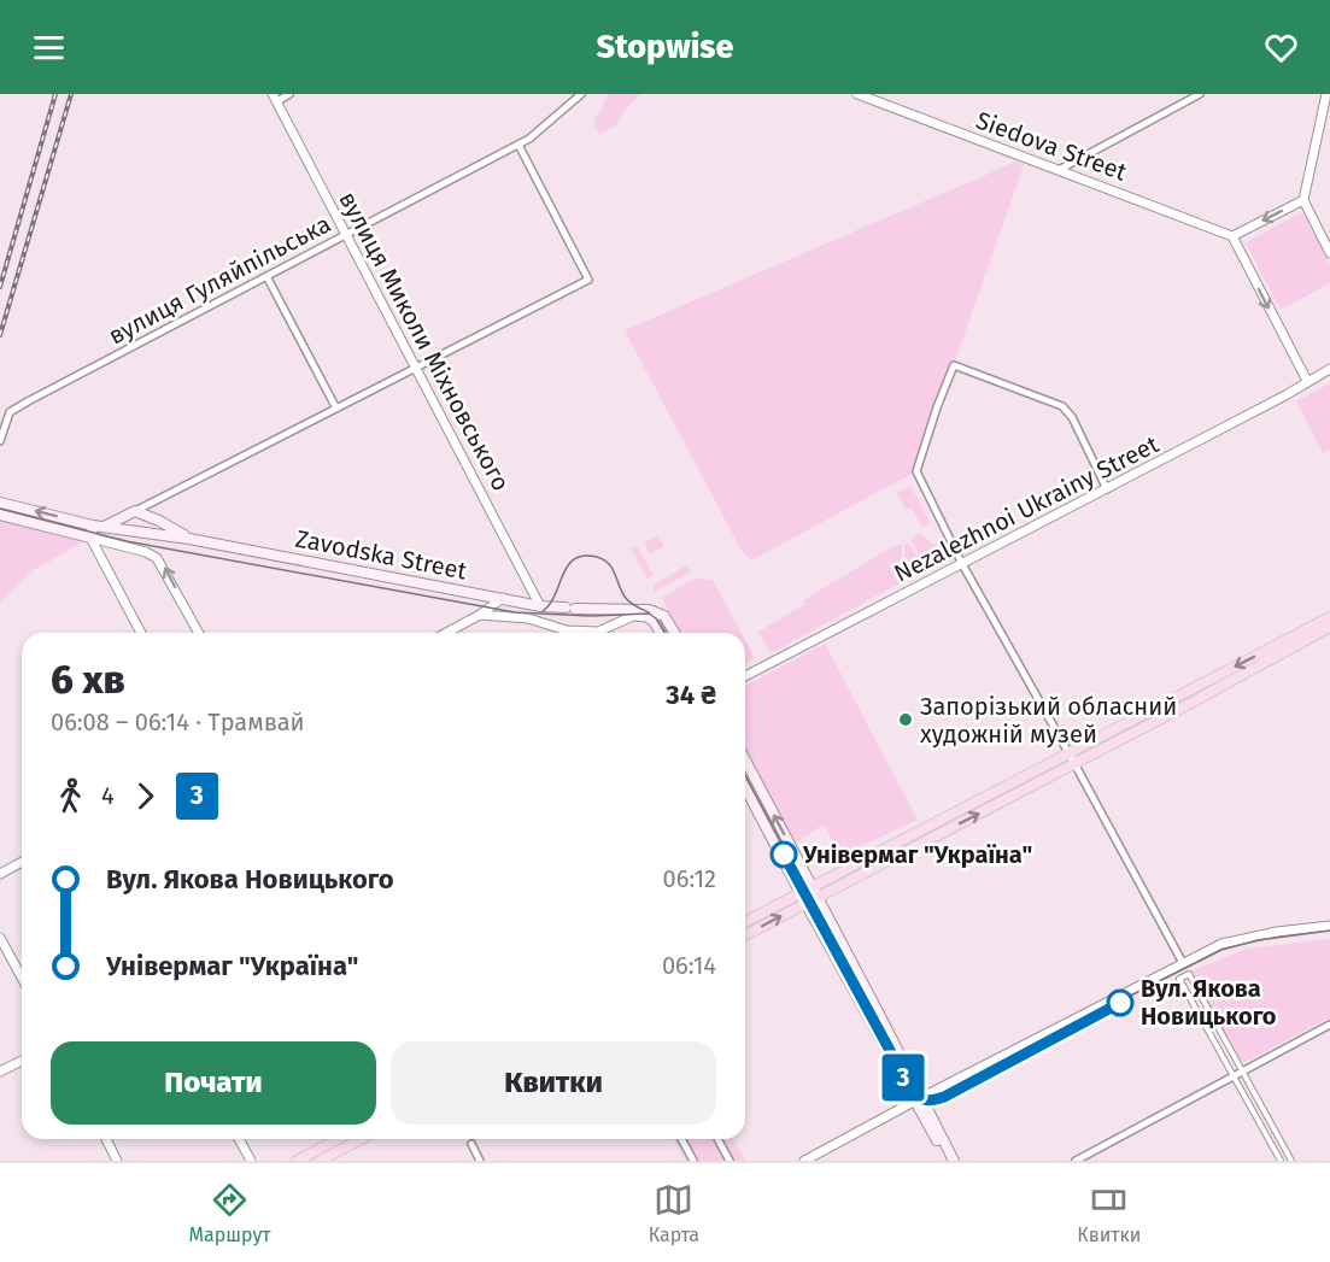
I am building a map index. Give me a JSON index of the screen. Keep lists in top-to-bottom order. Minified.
{"streets":{"main road":["Zavodska Street"],"street":["Siedova Street","вулиця Гуляйпільська","вулиця Миколи Міхновського","Nezalezhnoi Ukrainy Street"]},"crossings":[["вулиця Гуляйпільська","вулиця Миколи Міхновського"],["вулиця Миколи Міхновського","Zavodska Street"]],"places":["Запорізький обласний художній музей","Універмаг \"Україна\"","Вул. Якова Новицького"],"lines":["tram line 3"],"page":{"header":"Stopwise","on_map":"3","heading":["6 хв","06:08 – 06:14 · Трамвай","34 ₴"],"legs":["4","3"],"list":[{"name":"Вул. Якова Новицького","value":"06:12"},{"name":"Універмаг \"Україна\"","value":"06:14"}],"buttons":["Почати","Квитки"],"tabs":["Маршрут","Карта","Квитки"]}}
